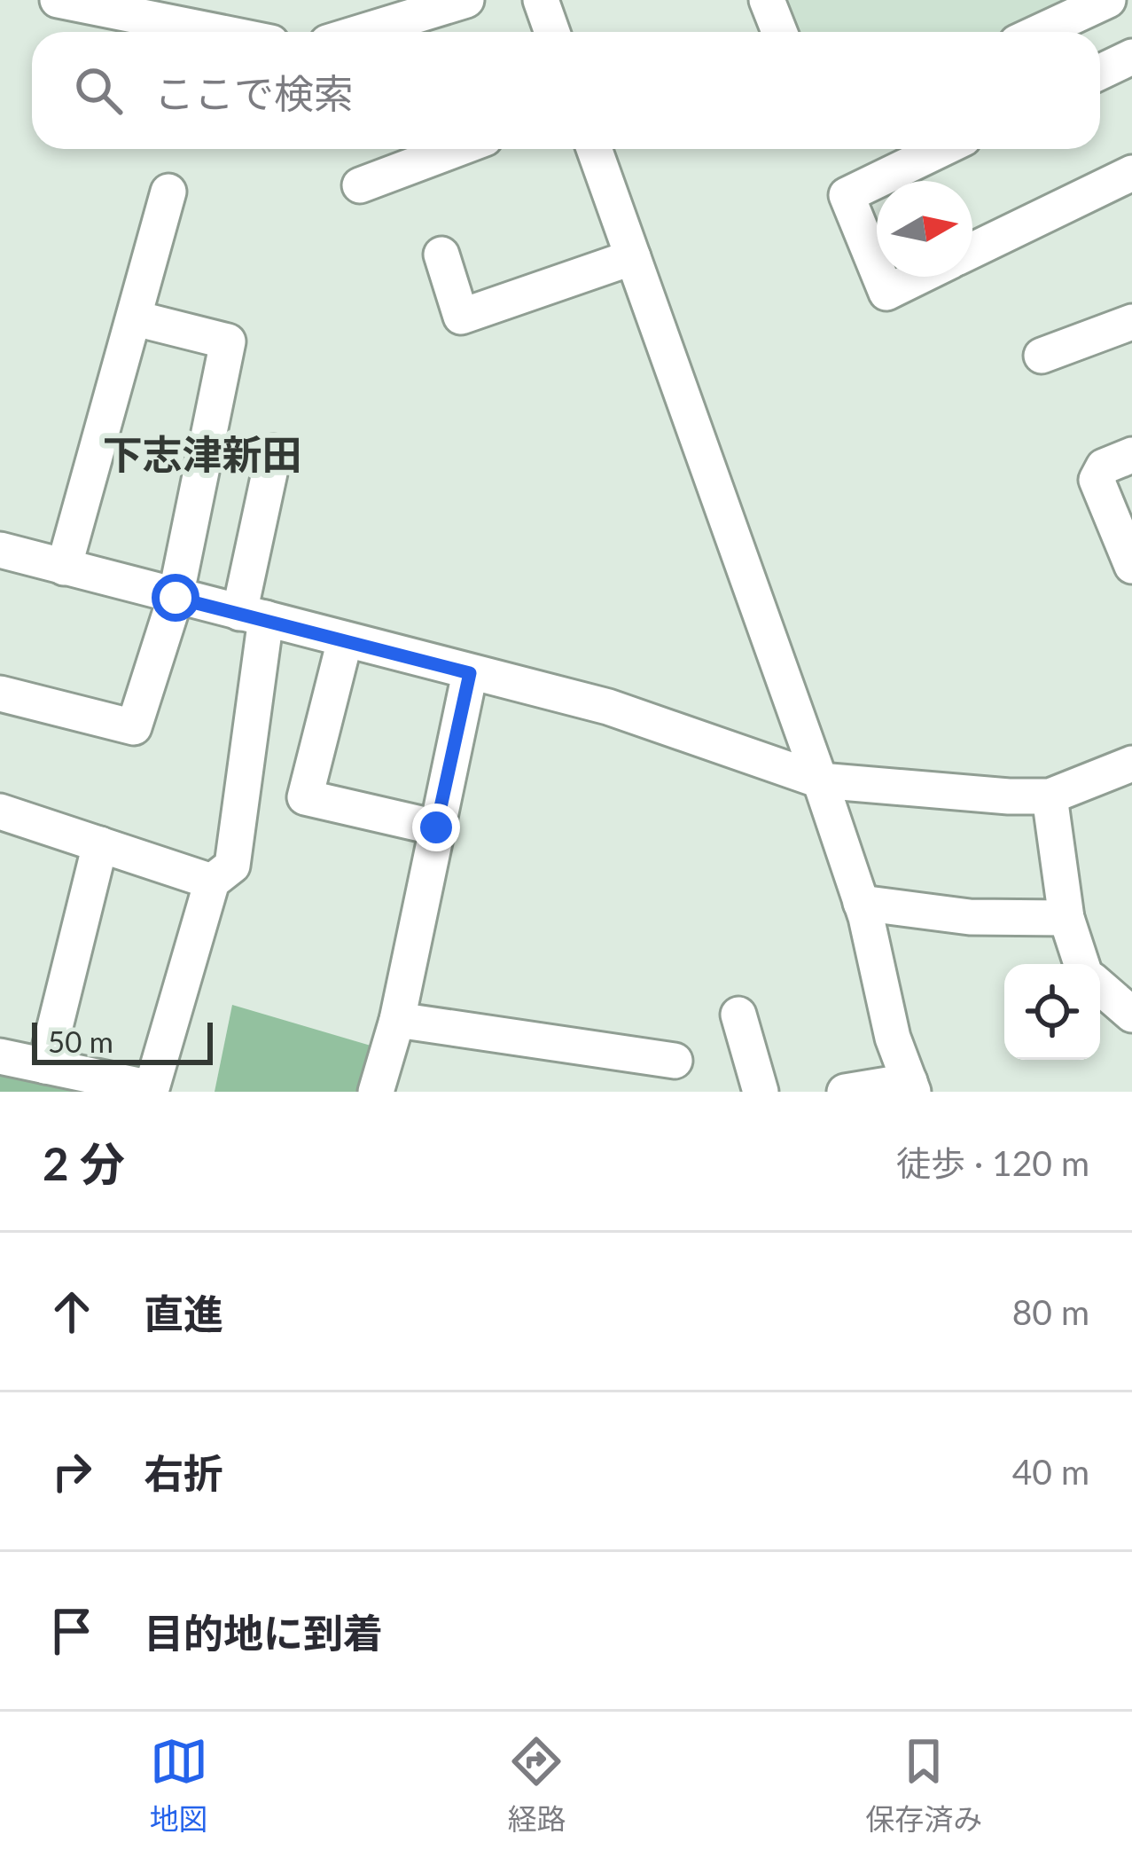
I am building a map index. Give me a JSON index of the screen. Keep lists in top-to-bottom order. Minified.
{"districts":["下志津新田"],"scale_bar":"50 m","north":"right","page":{"search":"ここで検索","scale":"50 m","heading":["2 分","徒歩 · 120 m"],"list":[["直進","80 m"],["右折","40 m"],"目的地に到着"],"nav":["地図","経路","保存済み"]}}
